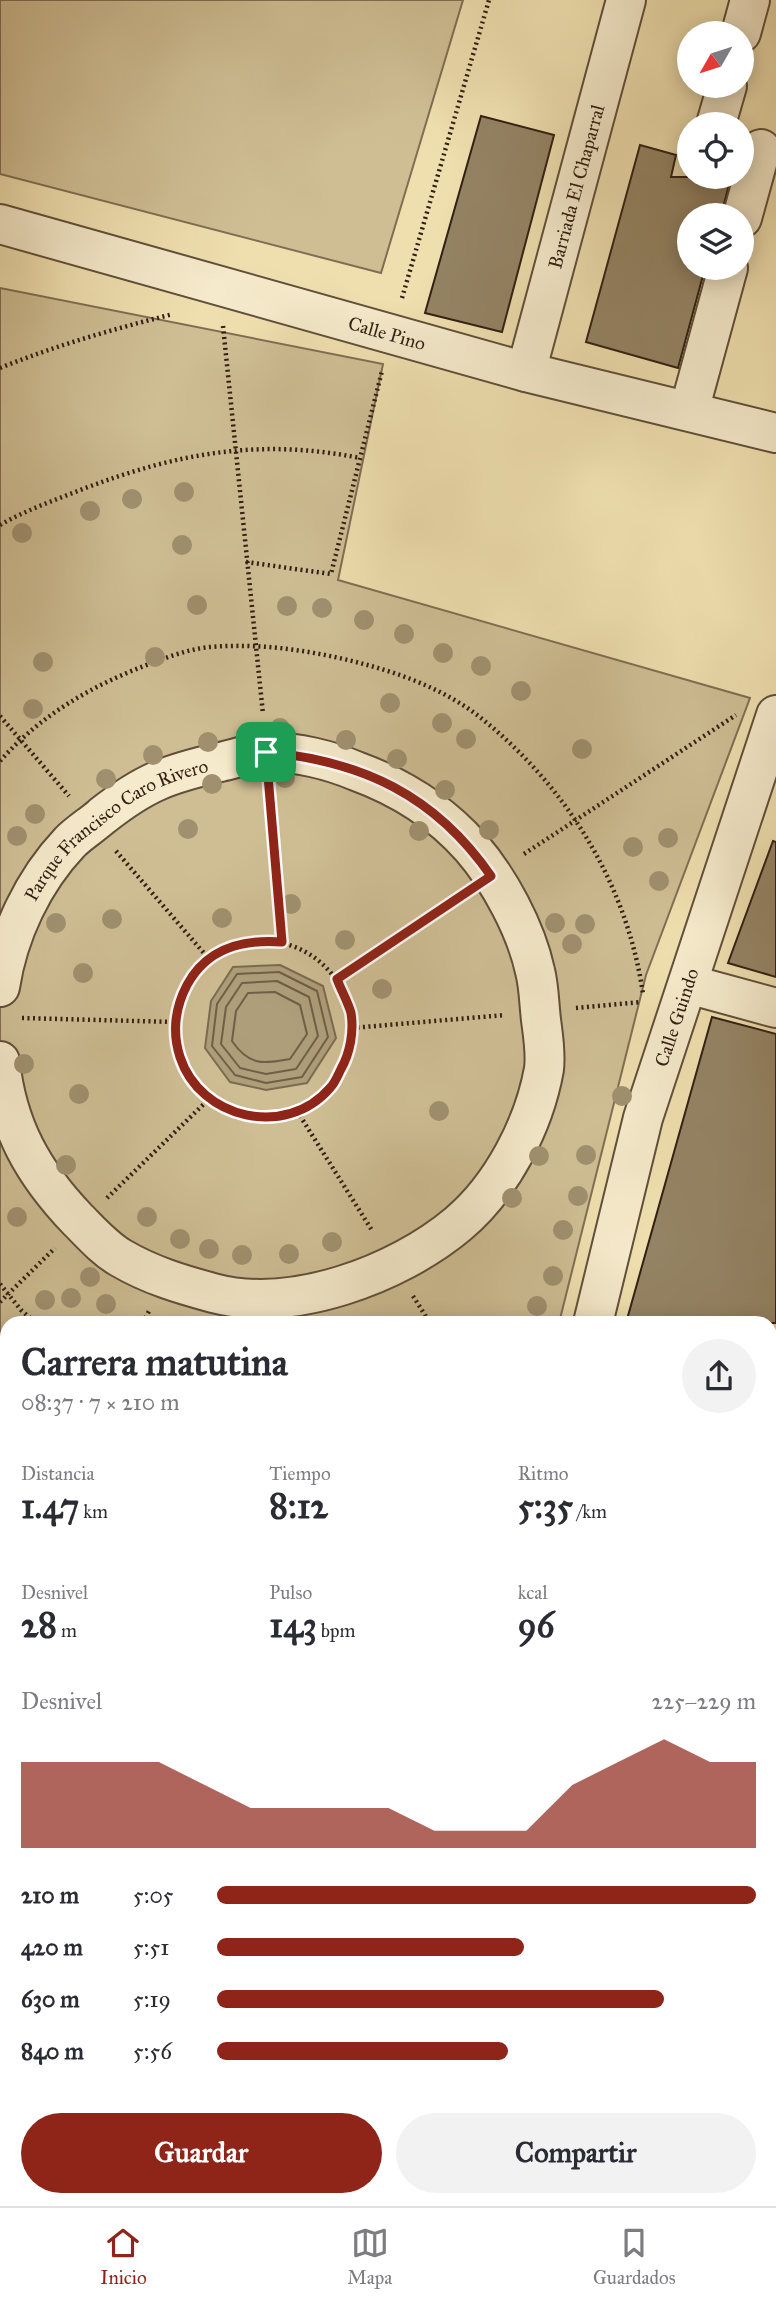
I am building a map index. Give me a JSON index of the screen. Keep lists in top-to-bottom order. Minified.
{"streets":{"street":["Barriada El Chaparral","Calle Pino","Parque Francisco Caro Rivero","Calle Guindo"]},"crossings":[["Barriada El Chaparral","Calle Pino"]],"north":"bottom left","page":{"heading":["Carrera matutina","08:37 · 7 × 210 m"],"stats":[["Distancia","1.47 km"],["Tiempo","8:12"],["Ritmo","5:35 /km"],["Desnivel","28 m"],["Pulso","143 bpm"],["kcal","96"]],"chart":["Desnivel","225–229 m"],"list":[{"name":"210 m","note":"5:05"},{"name":"420 m","note":"5:51"},{"name":"630 m","note":"5:19"},{"name":"840 m","note":"5:56"}],"buttons":["Guardar","Compartir"],"tabs":["Inicio","Mapa","Guardados"]}}
